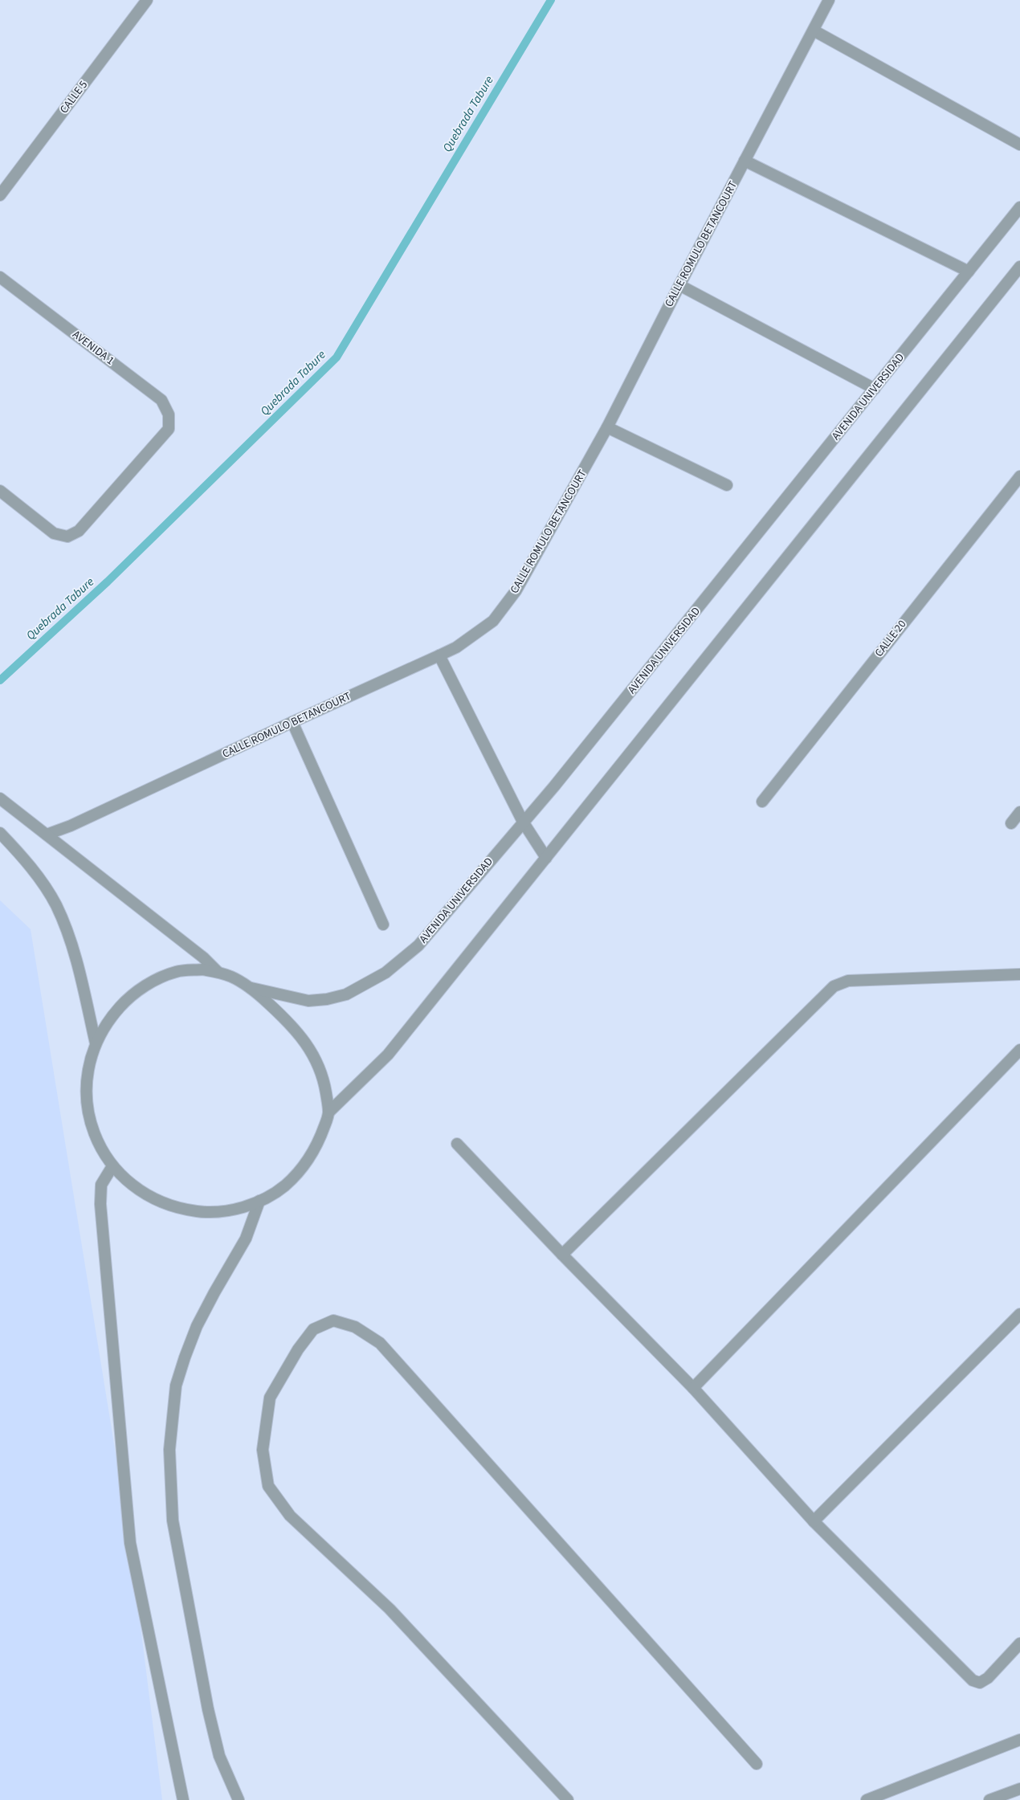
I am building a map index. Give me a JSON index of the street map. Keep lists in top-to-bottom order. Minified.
{"streets":{"street":["CALLE 5","CALLE ROMULO BETANCOURT","AVENIDA 1","AVENIDA UNIVERSIDAD","CALLE 20"]},"water":["Quebrada Tabure"]}
